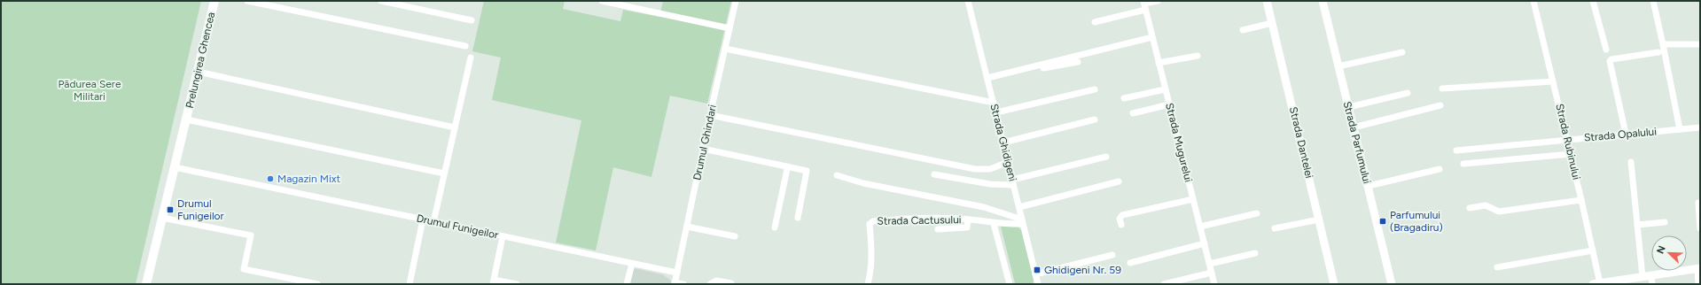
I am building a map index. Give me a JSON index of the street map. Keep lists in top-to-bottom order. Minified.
{"streets":{"main road":["Prelungirea Ghencea"],"street":["Strada Opalului","Strada Rubinului","Drumul Ghindari","Strada Ghidigeni","Strada Mugurelui","Strada Dantelei","Strada Parfumului","Strada Cactusului","Drumul Funigeilor"]},"crossings":[["Prelungirea Ghencea","Drumul Funigeilor"],["Strada Opalului","Strada Rubinului"],["Drumul Ghindari","Drumul Funigeilor"],["Strada Ghidigeni","Strada Cactusului"]],"parks":["Pădurea Sere Militari"],"places":{"other":["Magazin Mixt"],"transit":["Drumul Funigeilor","Parfumului (Bragadiru)","Ghidigeni Nr. 59"]},"north":"top left"}
